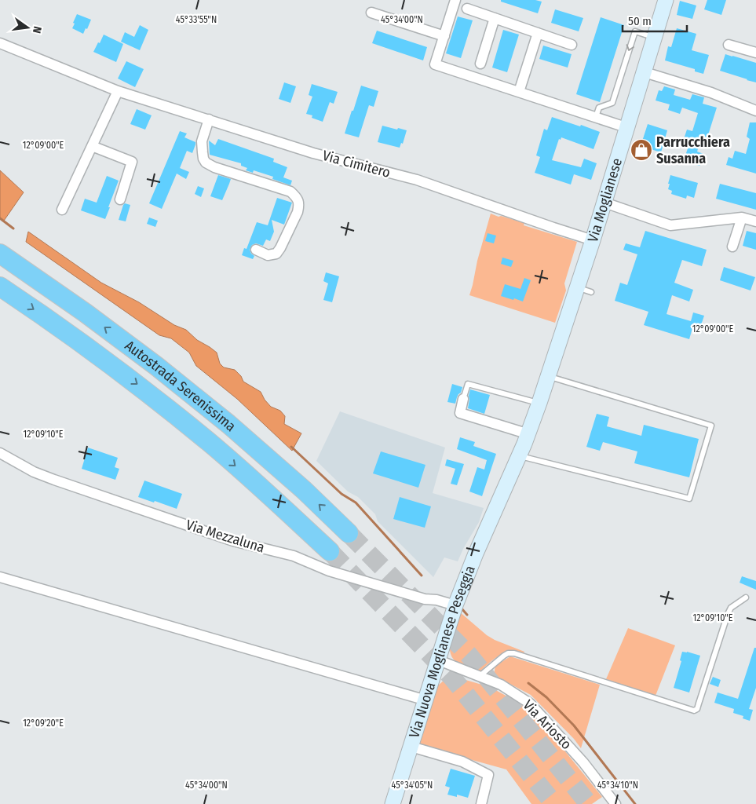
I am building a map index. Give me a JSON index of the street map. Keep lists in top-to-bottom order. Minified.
{"streets":{"highway":["Autostrada Serenissima"],"main road":["Via Moglianese","Via Nuova Moglianese Peseggia"],"street":["Via Cimitero","Via Mezzaluna","Via Ariosto"]},"crossings":[["Via Cimitero","Via Moglianese"],["Via Moglianese","Via Nuova Moglianese Peseggia"],["Via Mezzaluna","Via Nuova Moglianese Peseggia"],["Via Nuova Moglianese Peseggia","Via Ariosto"]],"places":{"shop":["Parrucchiera Susanna"]},"scale_bar":"50 m","north":"right","coordinates":["45°34'00\"N","45°33'55\"N","12°09'00\"E","12°09'10\"E","12°09'20\"E","45°34'05\"N","45°34'10\"N"]}
